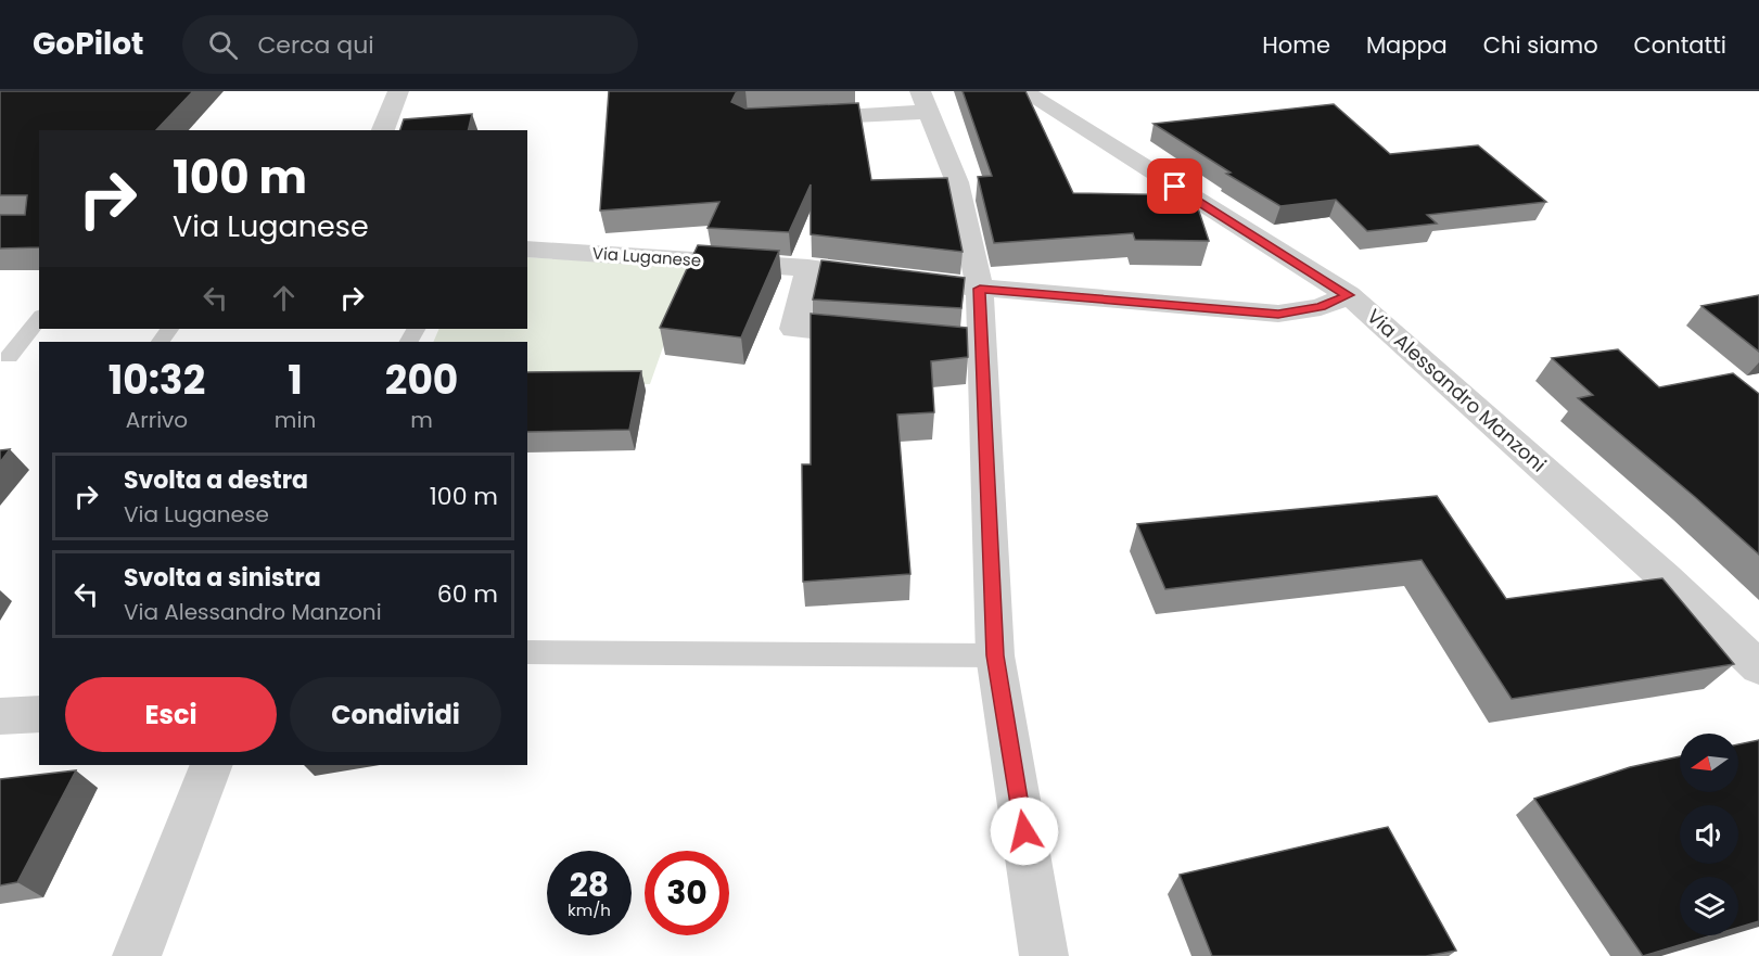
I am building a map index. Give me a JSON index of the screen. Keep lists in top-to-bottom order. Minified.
{"streets":{"street":["Via Luganese","Via Alessandro Manzoni"]},"north":"left","page":{"header":"GoPilot","search":"Cerca qui","nav":["Home","Mappa","Chi siamo","Contatti"],"turn":["100 m","Via Luganese"],"eta":["10:32","Arrivo","1","min","200","m"],"list":[{"name":"Svolta a destra","note":"Via Luganese","value":"100 m"},{"name":"Svolta a sinistra","note":"Via Alessandro Manzoni","value":"60 m"}],"buttons":["Esci","Condividi"],"speed":"28 km/h","limit":"30"}}
